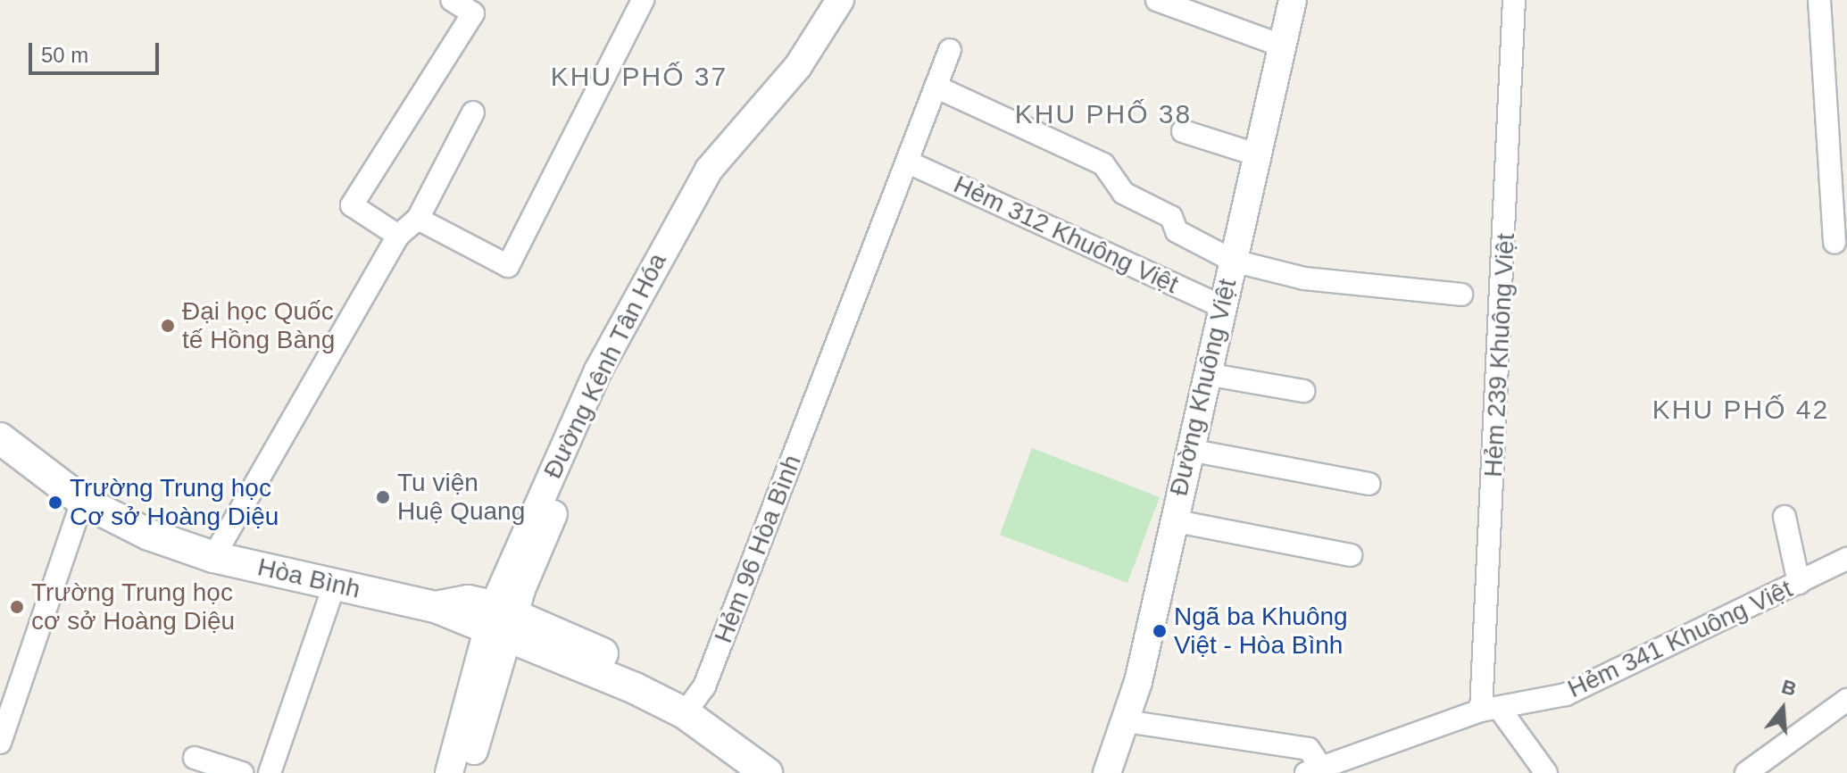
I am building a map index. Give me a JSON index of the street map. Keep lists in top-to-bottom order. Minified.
{"streets":{"main road":["Hòa Bình"],"street":["Hẻm 312 Khuông Việt","Hẻm 239 Khuông Việt","Đường Kênh Tân Hóa","Đường Khuông Việt","Hẻm 96 Hòa Bình","Hẻm 341 Khuông Việt"]},"crossings":[["Hẻm 312 Khuông Việt","Đường Khuông Việt"],["Hẻm 312 Khuông Việt","Hẻm 96 Hòa Bình"],["Hẻm 239 Khuông Việt","Hẻm 341 Khuông Việt"],["Đường Kênh Tân Hóa","Hòa Bình"],["Hẻm 96 Hòa Bình","Hòa Bình"]],"districts":["KHU PHỐ 37","KHU PHỐ 38","KHU PHỐ 42"],"places":["Đại học Quốc tế Hồng Bàng","Tu viện Huệ Quang","Trường Trung học Cơ sở Hoàng Diệu","Trường Trung học cơ sở Hoàng Diệu","Ngã ba Khuông Việt - Hòa Bình"],"scale_bar":"50 m","north":"top"}
